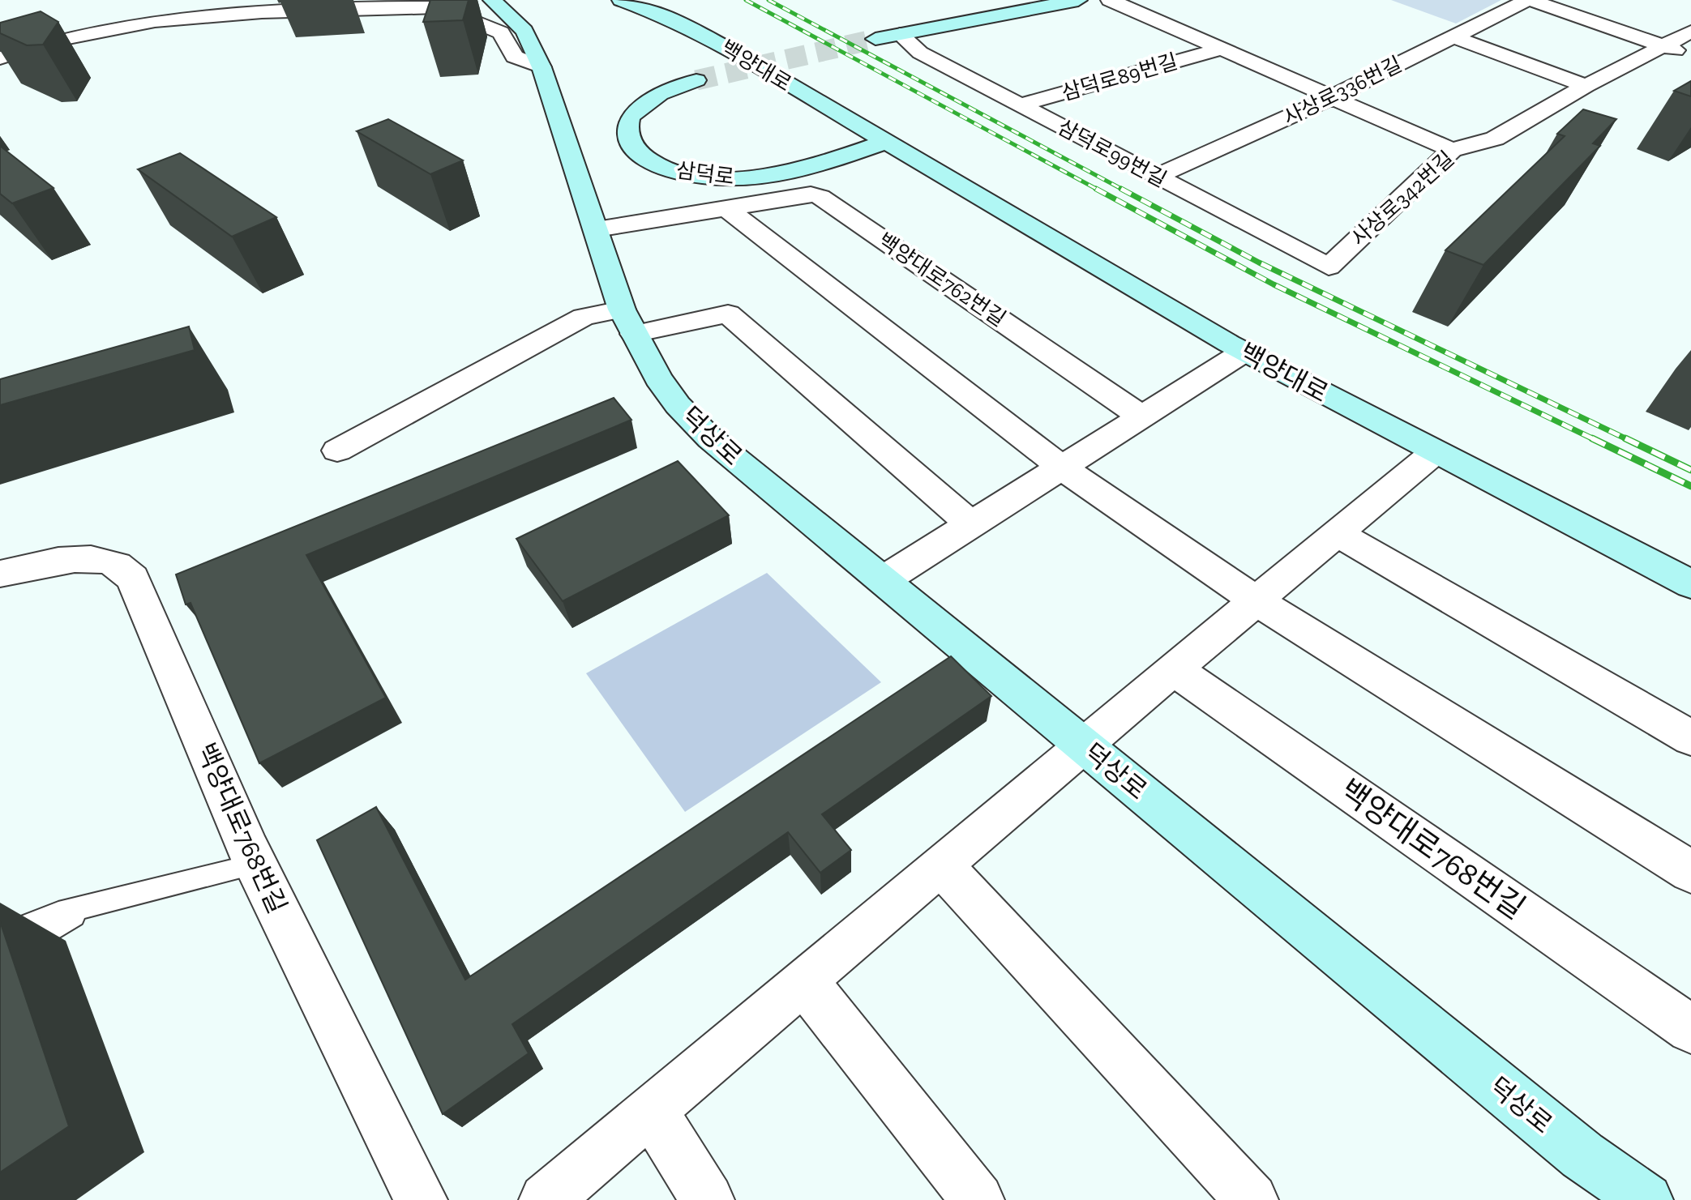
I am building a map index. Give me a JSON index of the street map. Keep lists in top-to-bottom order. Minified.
{"streets":{"main road":["백양대로","삼덕로","덕상로"],"street":["삼덕로89번길","사상로336번길","삼덕로99번길","사상로342번길","백양대로762번길","백양대로768번길"]},"crossings":[["백양대로","삼덕로"],["삼덕로89번길","사상로336번길"],["삼덕로89번길","삼덕로99번길"],["삼덕로89번길","사상로342번길"],["사상로336번길","삼덕로99번길"],["삼덕로99번길","사상로342번길"],["백양대로762번길","덕상로"]]}
